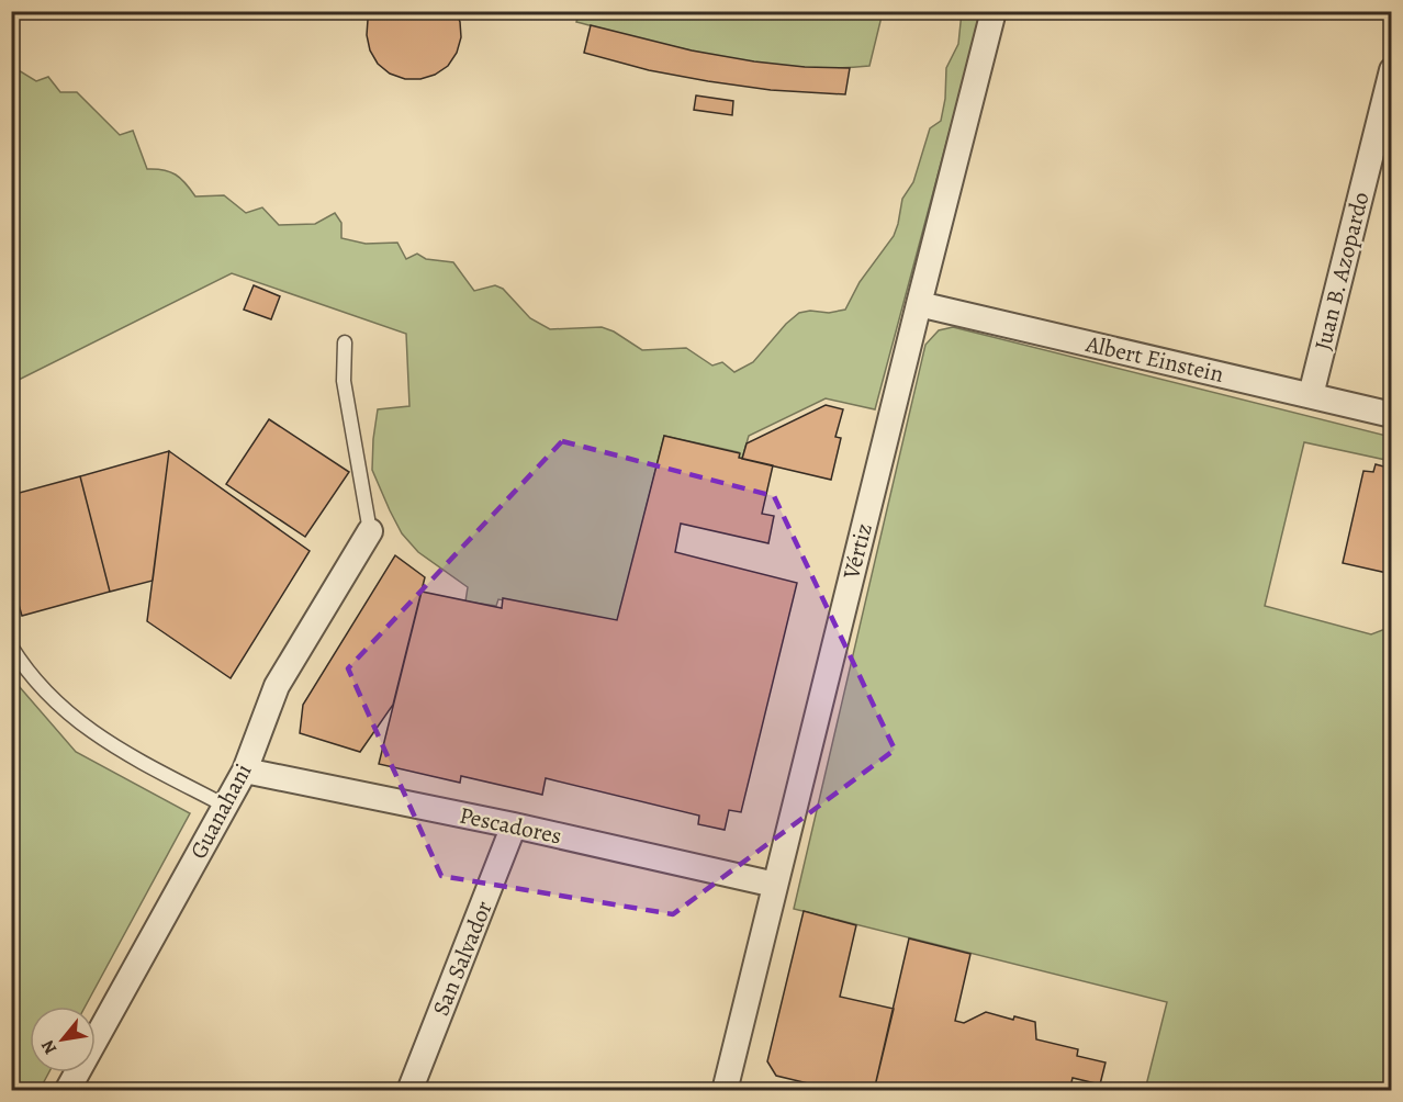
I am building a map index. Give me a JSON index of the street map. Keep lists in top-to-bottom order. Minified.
{"streets":{"street":["Juan B. Azopardo","Albert Einstein","Vértiz","Guanahani","Pescadores","San Salvador"]},"crossings":[["Juan B. Azopardo","Albert Einstein"],["Albert Einstein","Vértiz"],["Vértiz","Pescadores"],["Guanahani","Pescadores"],["Pescadores","San Salvador"]],"north":"bottom left"}
